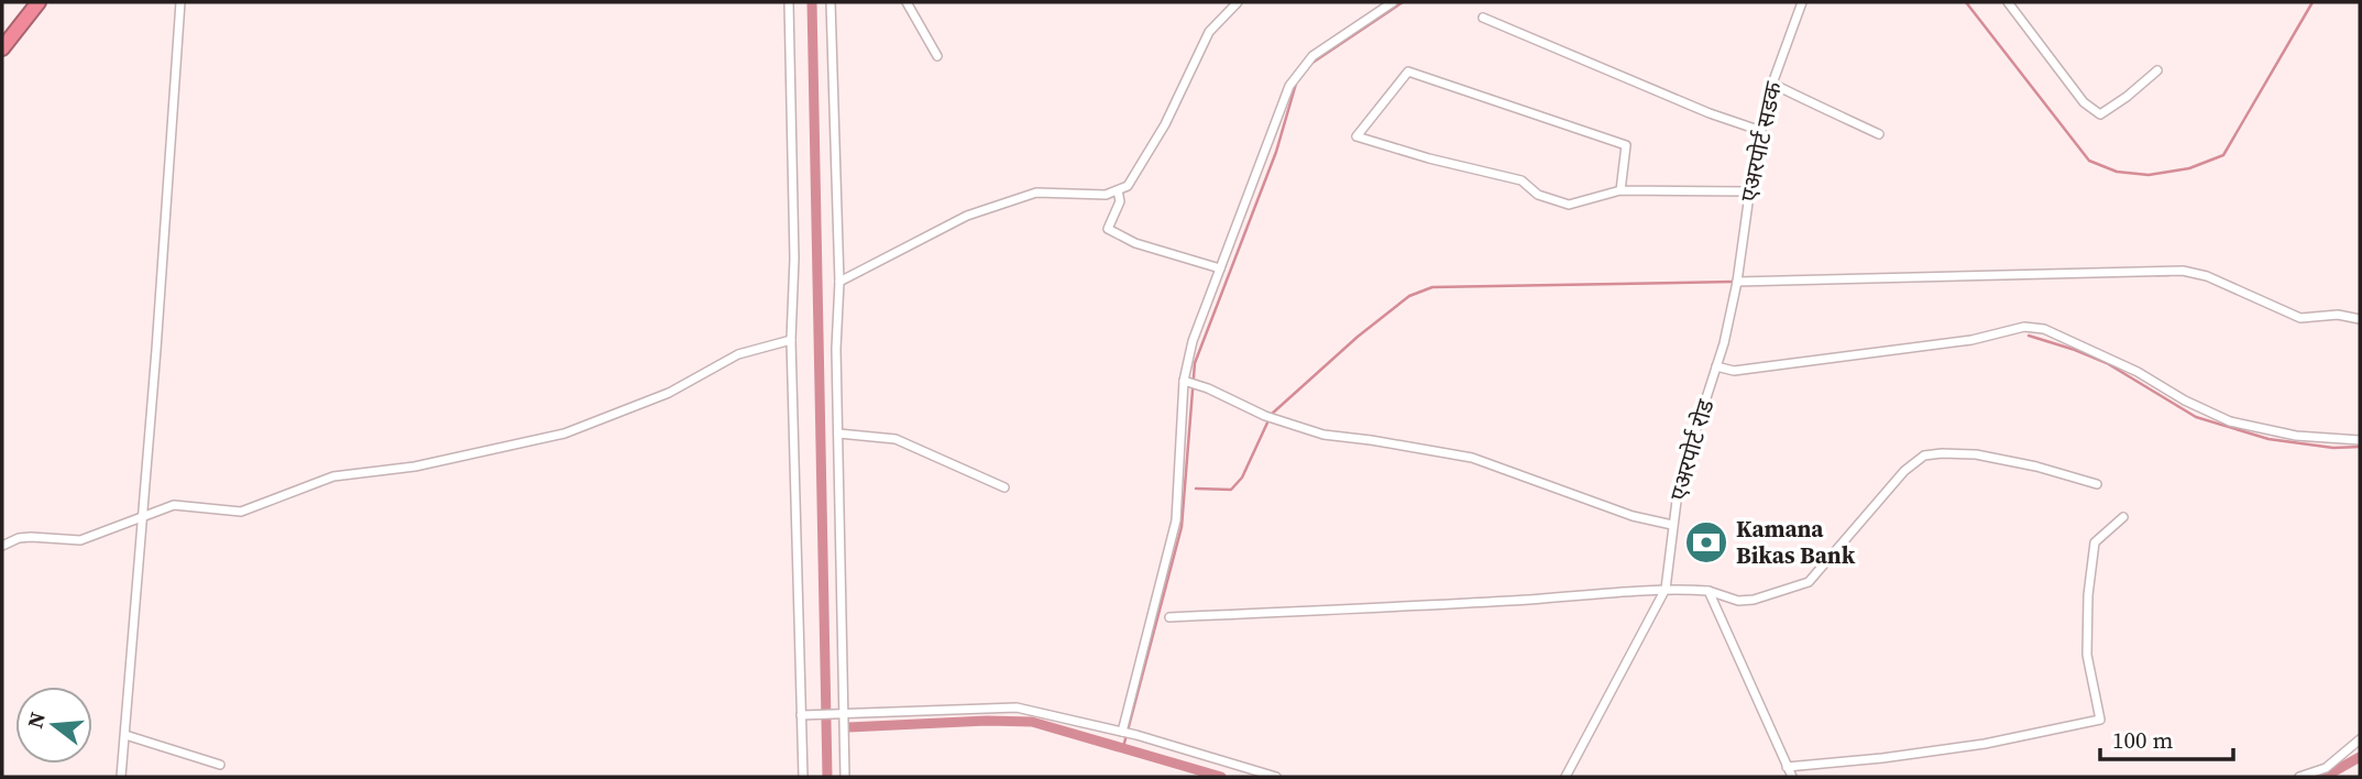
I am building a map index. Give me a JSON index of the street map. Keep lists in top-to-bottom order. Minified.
{"streets":{"street":["एअरपोर्ट सडक","एअरपोर्ट रोड"]},"crossings":[["एअरपोर्ट सडक","एअरपोर्ट रोड"]],"places":{"bank":["Kamana Bikas Bank"]},"scale_bar":"100 m","north":"left"}
